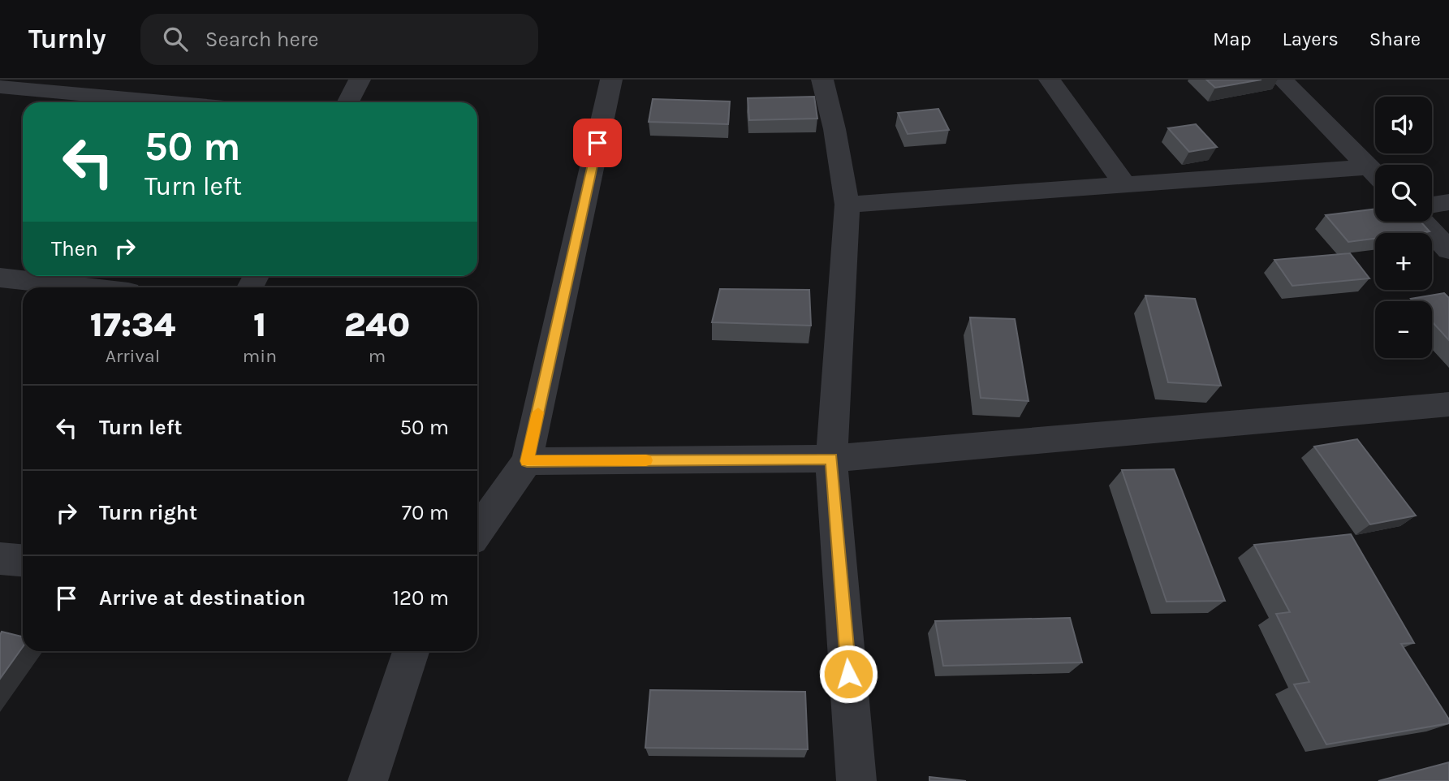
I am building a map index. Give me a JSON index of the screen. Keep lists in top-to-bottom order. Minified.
{"page":{"header":"Turnly","search":"Search here","nav":["Map","Layers","Share"],"map_buttons":["+","−"],"turn":["50 m","Turn left"],"then":"Then","eta":["17:34","Arrival","1","min","240","m"],"list":[{"name":"Turn left","value":"50 m"},{"name":"Turn right","value":"70 m"},{"name":"Arrive at destination","value":"120 m"}]}}
